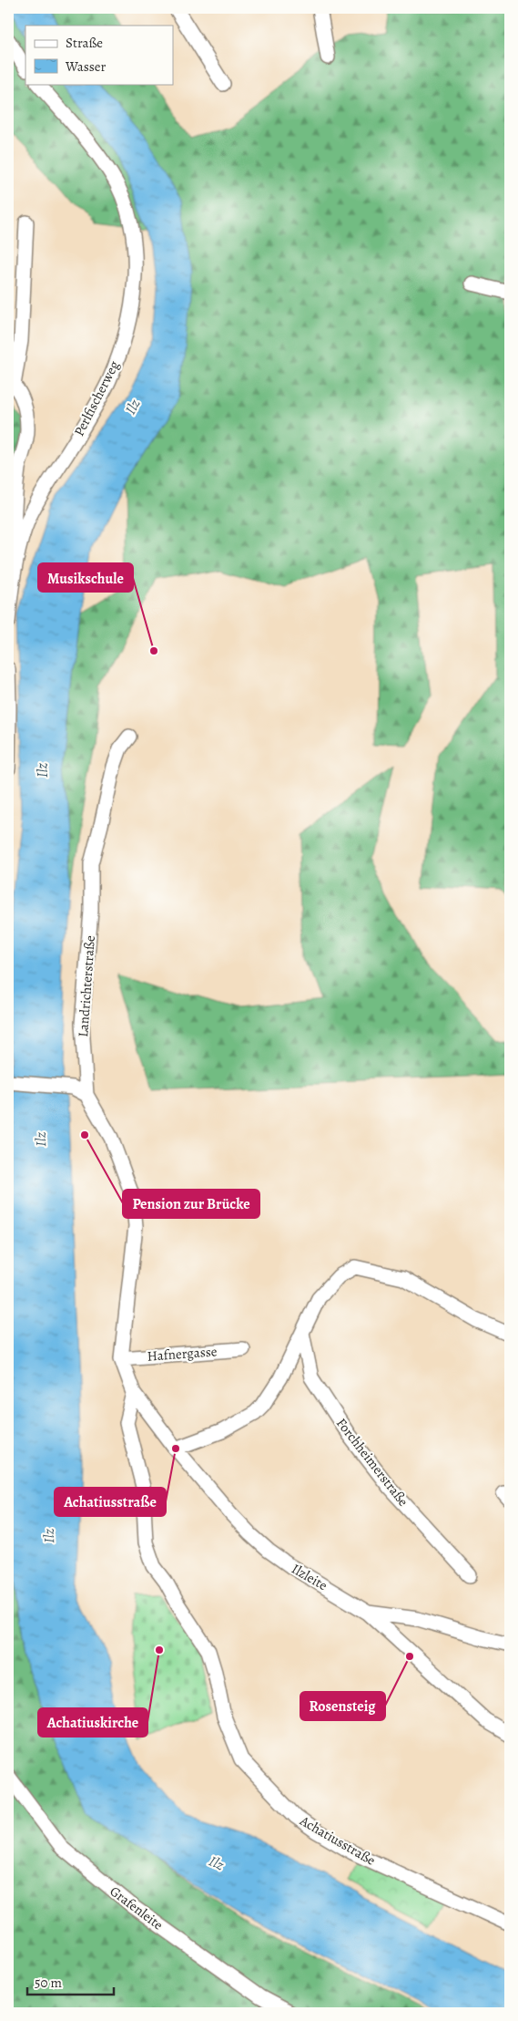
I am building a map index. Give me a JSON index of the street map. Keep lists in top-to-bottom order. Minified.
{"streets":{"street":["Perlfischerweg","Landrichterstraße","Hafnergasse","Forchheimerstraße","Ilzleite","Achatiusstraße","Grafenleite"]},"crossings":[["Landrichterstraße","Hafnergasse"],["Landrichterstraße","Ilzleite"],["Landrichterstraße","Achatiusstraße"],["Ilzleite","Achatiusstraße"]],"water":["Ilz"],"places":["Musikschule","Pension zur Brücke","Achatiusstraße","Achatiuskirche","Rosensteig"],"legend":["Straße","Wasser"],"scale_bar":"50 m"}
